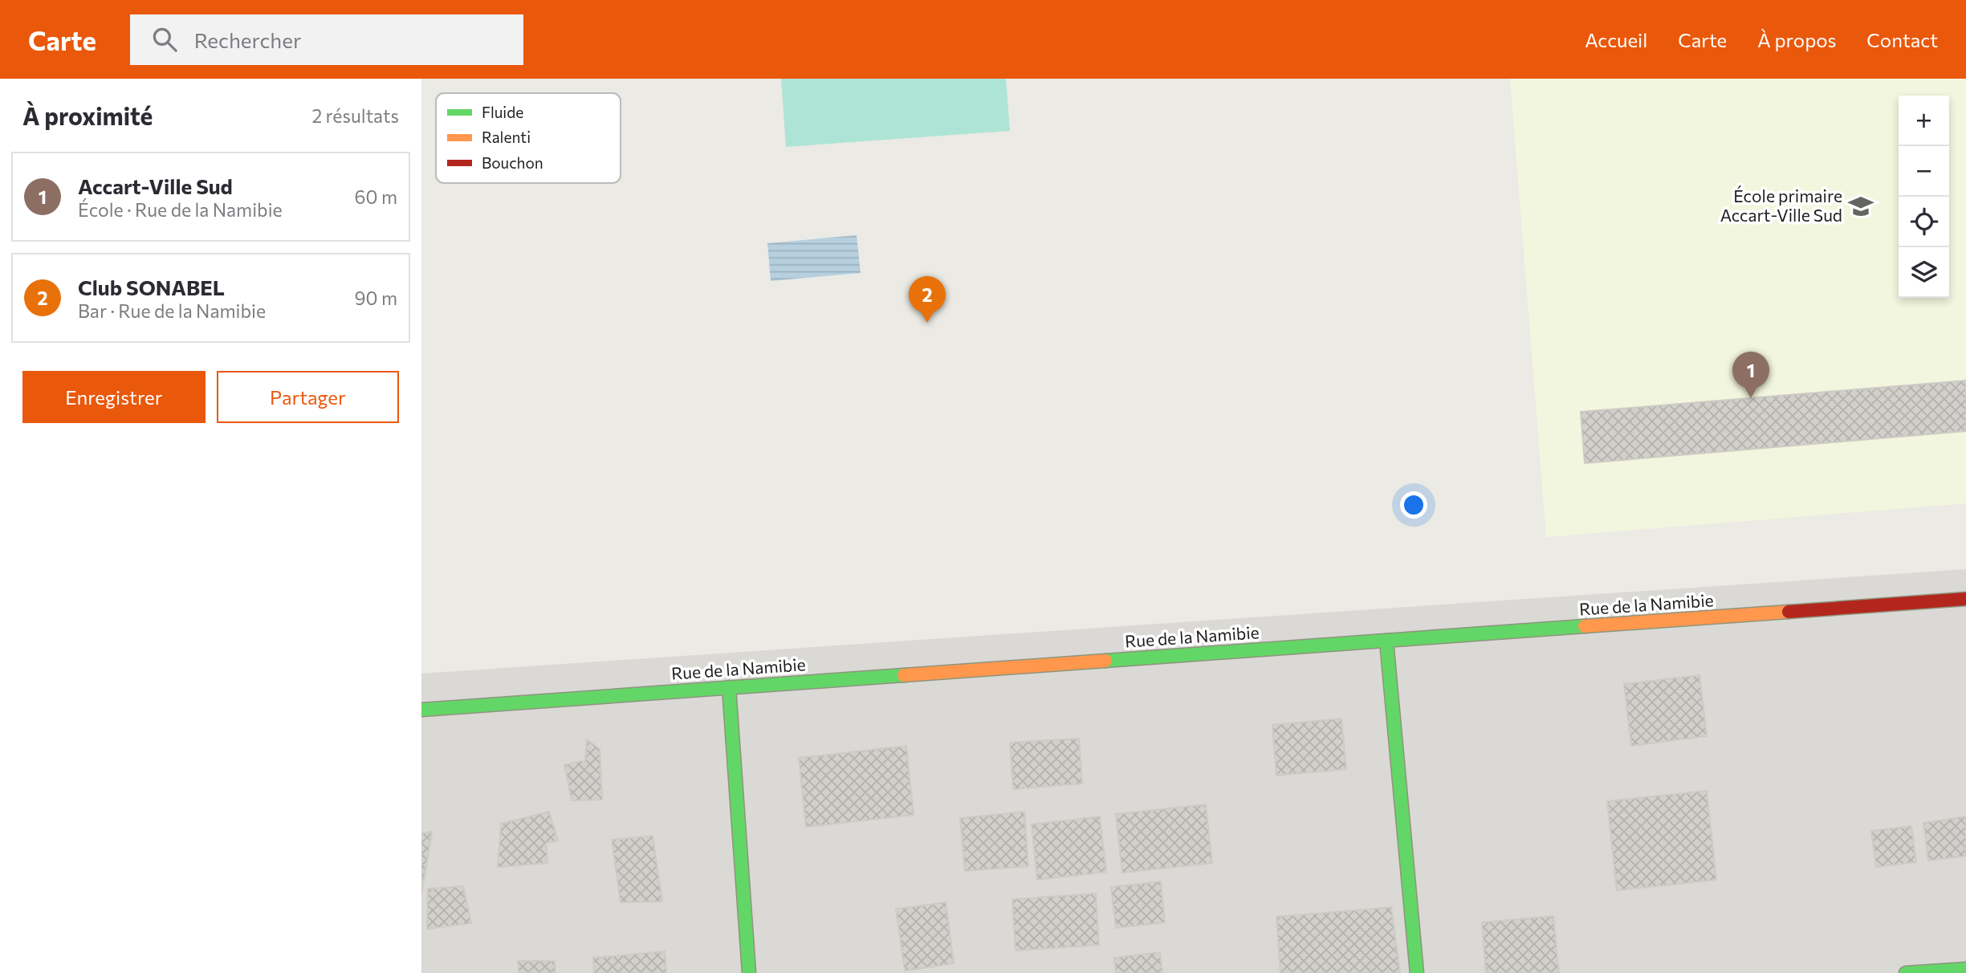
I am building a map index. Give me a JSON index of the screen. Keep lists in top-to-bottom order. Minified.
{"streets":{"street":["Rue de la Namibie"]},"places":{"school or university":["École primaire Accart-Ville Sud"]},"legend":["Fluide","Ralenti","Bouchon"],"page":{"header":"Carte","search":"Rechercher","nav":["Accueil","Carte","À propos","Contact"],"heading":["À proximité","2 résultats"],"map_buttons":["+","−"],"list":[{"mark":"1","name":"Accart-Ville Sud","note":"École · Rue de la Namibie","value":"60 m"},{"mark":"2","name":"Club SONABEL","note":"Bar · Rue de la Namibie","value":"90 m"}],"pins":["2","1"],"buttons":["Enregistrer","Partager"]}}
